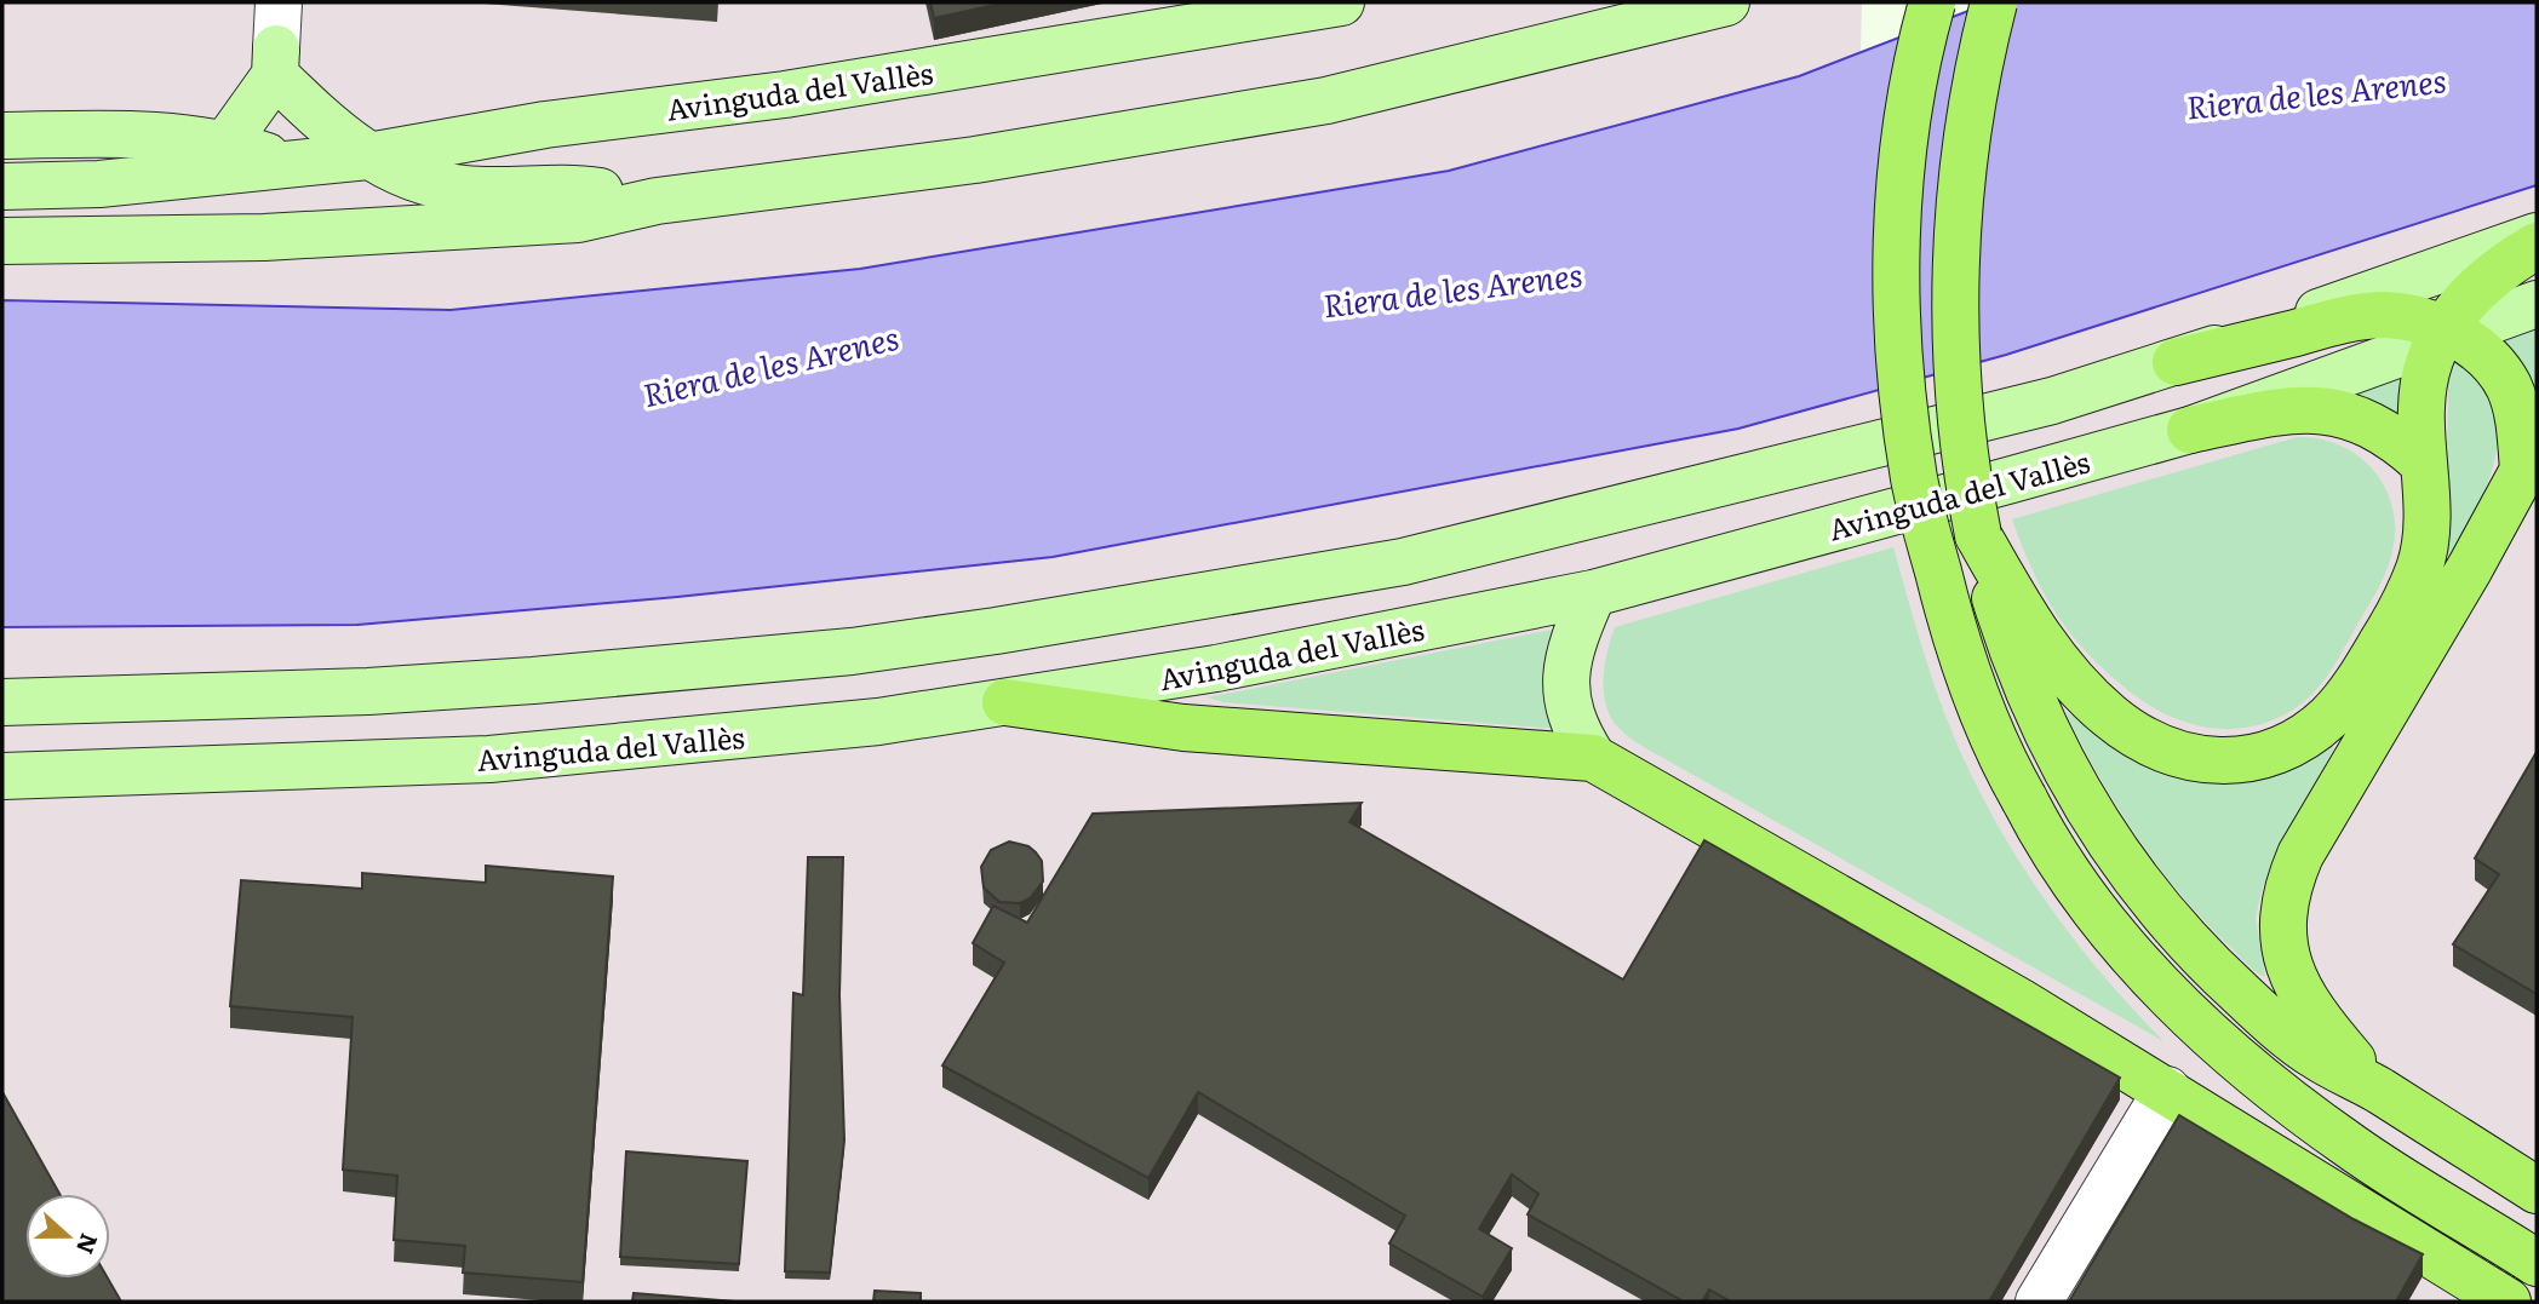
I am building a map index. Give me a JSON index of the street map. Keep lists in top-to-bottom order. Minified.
{"streets":{"main road":["Avinguda del Vallès"]},"water":["Riera de les Arenes"],"north":"right"}
